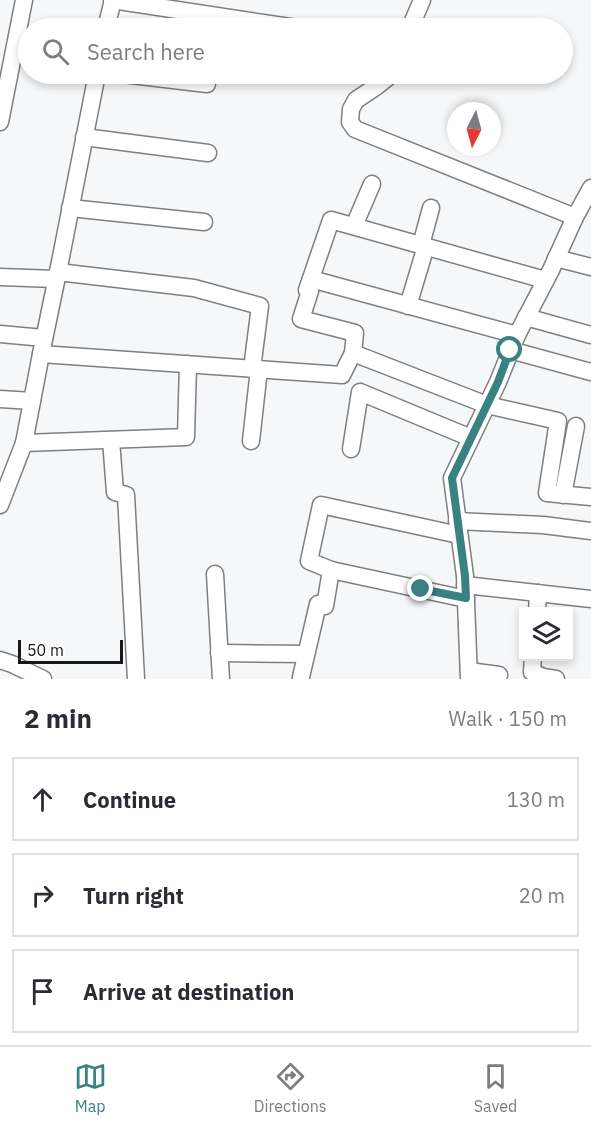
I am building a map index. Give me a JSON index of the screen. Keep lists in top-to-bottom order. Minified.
{"scale_bar":"50 m","north":"bottom","page":{"search":"Search here","scale":"50 m","heading":["2 min","Walk · 150 m"],"list":[["Continue","130 m"],["Turn right","20 m"],"Arrive at destination"],"nav":["Map","Directions","Saved"]}}
